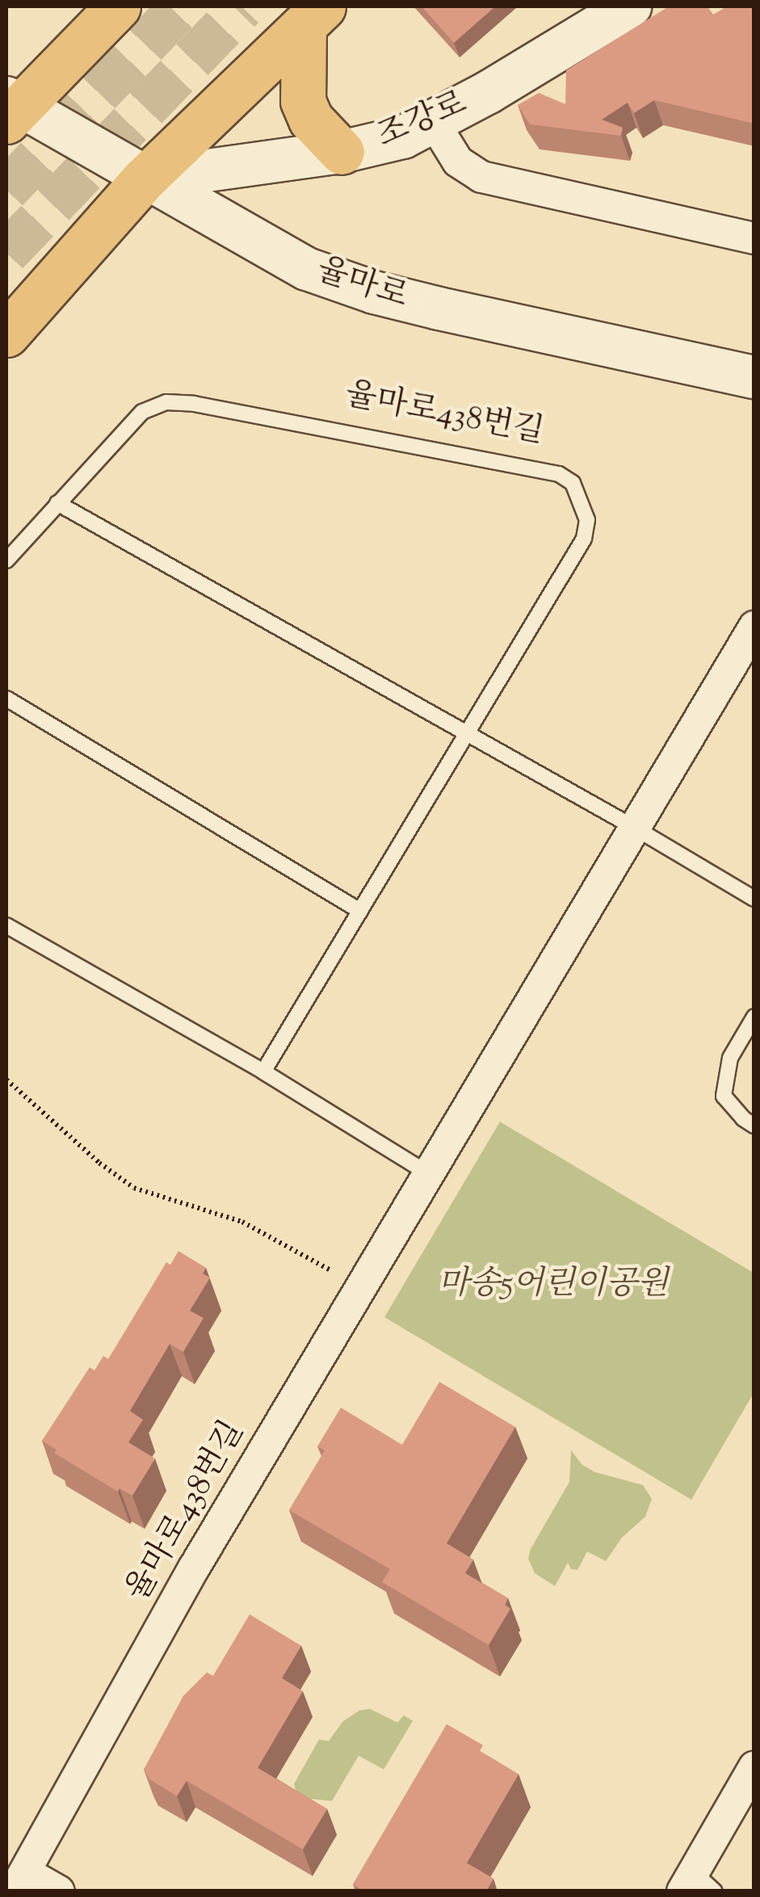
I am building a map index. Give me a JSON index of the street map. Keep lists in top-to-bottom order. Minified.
{"streets":{"street":["조강로","율마로","율마로438번길"]},"crossings":[["조강로","율마로"]],"parks":["마송5어린이공원"]}
